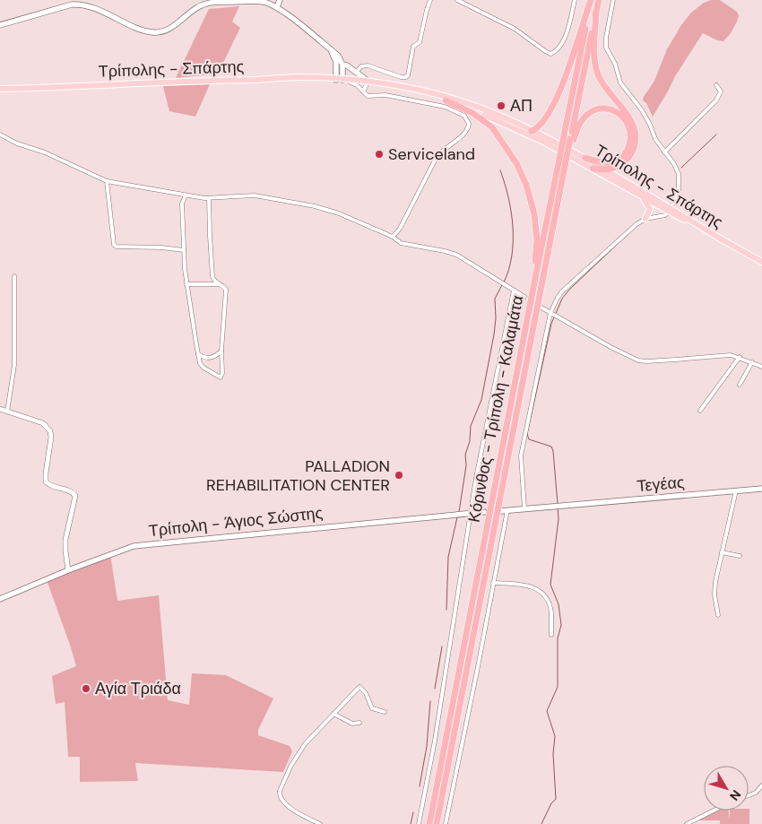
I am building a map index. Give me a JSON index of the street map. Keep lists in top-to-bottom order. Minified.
{"streets":{"highway":["Κόρινθος - Τρίπολη - Καλαμάτα"],"main road":["Τρίπολης - Σπάρτης","Τεγέας","Τρίπολη - Άγιος Σώστης"]},"places":["ΑΠ","Serviceland","PALLADION REHABILITATION CENTER","Αγία Τριάδα"],"north":"bottom right"}
